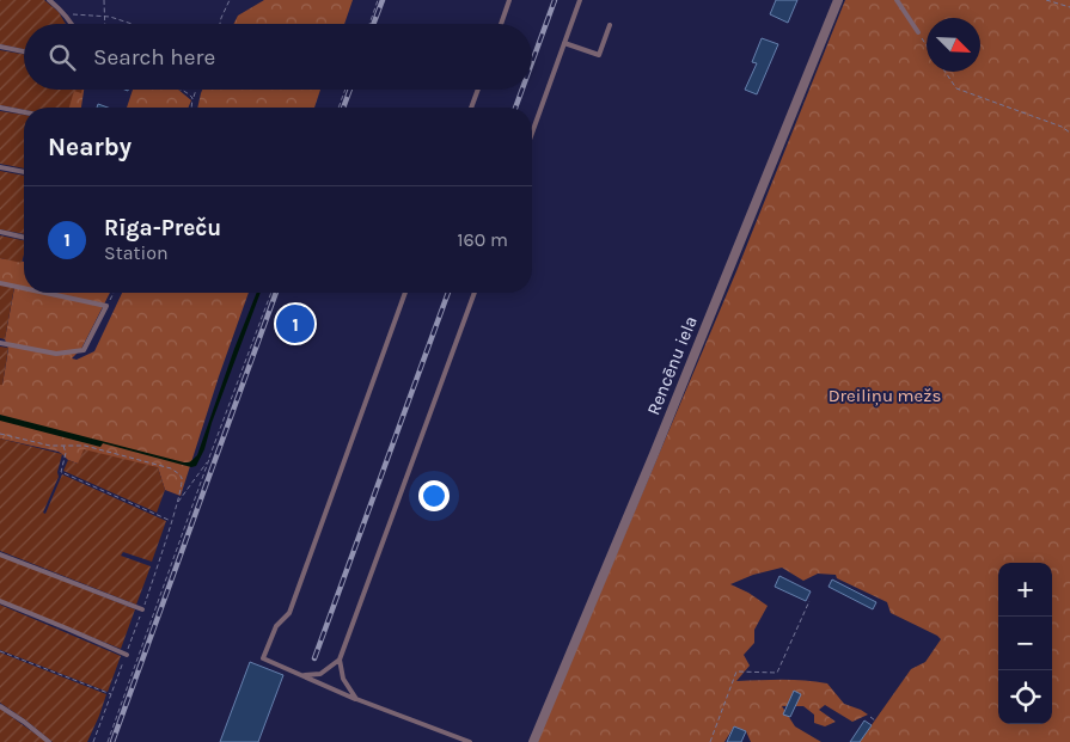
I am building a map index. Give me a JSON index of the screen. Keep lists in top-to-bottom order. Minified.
{"streets":{"street":["Rencēnu iela"]},"parks":["Dreiliņu mežs"],"north":"bottom right","page":{"search":"Search here","heading":"Nearby","list":[{"mark":"1","name":"Rīga-Preču","note":"Station","value":"160 m"}],"pins":"1","map_buttons":["+","−"]}}
